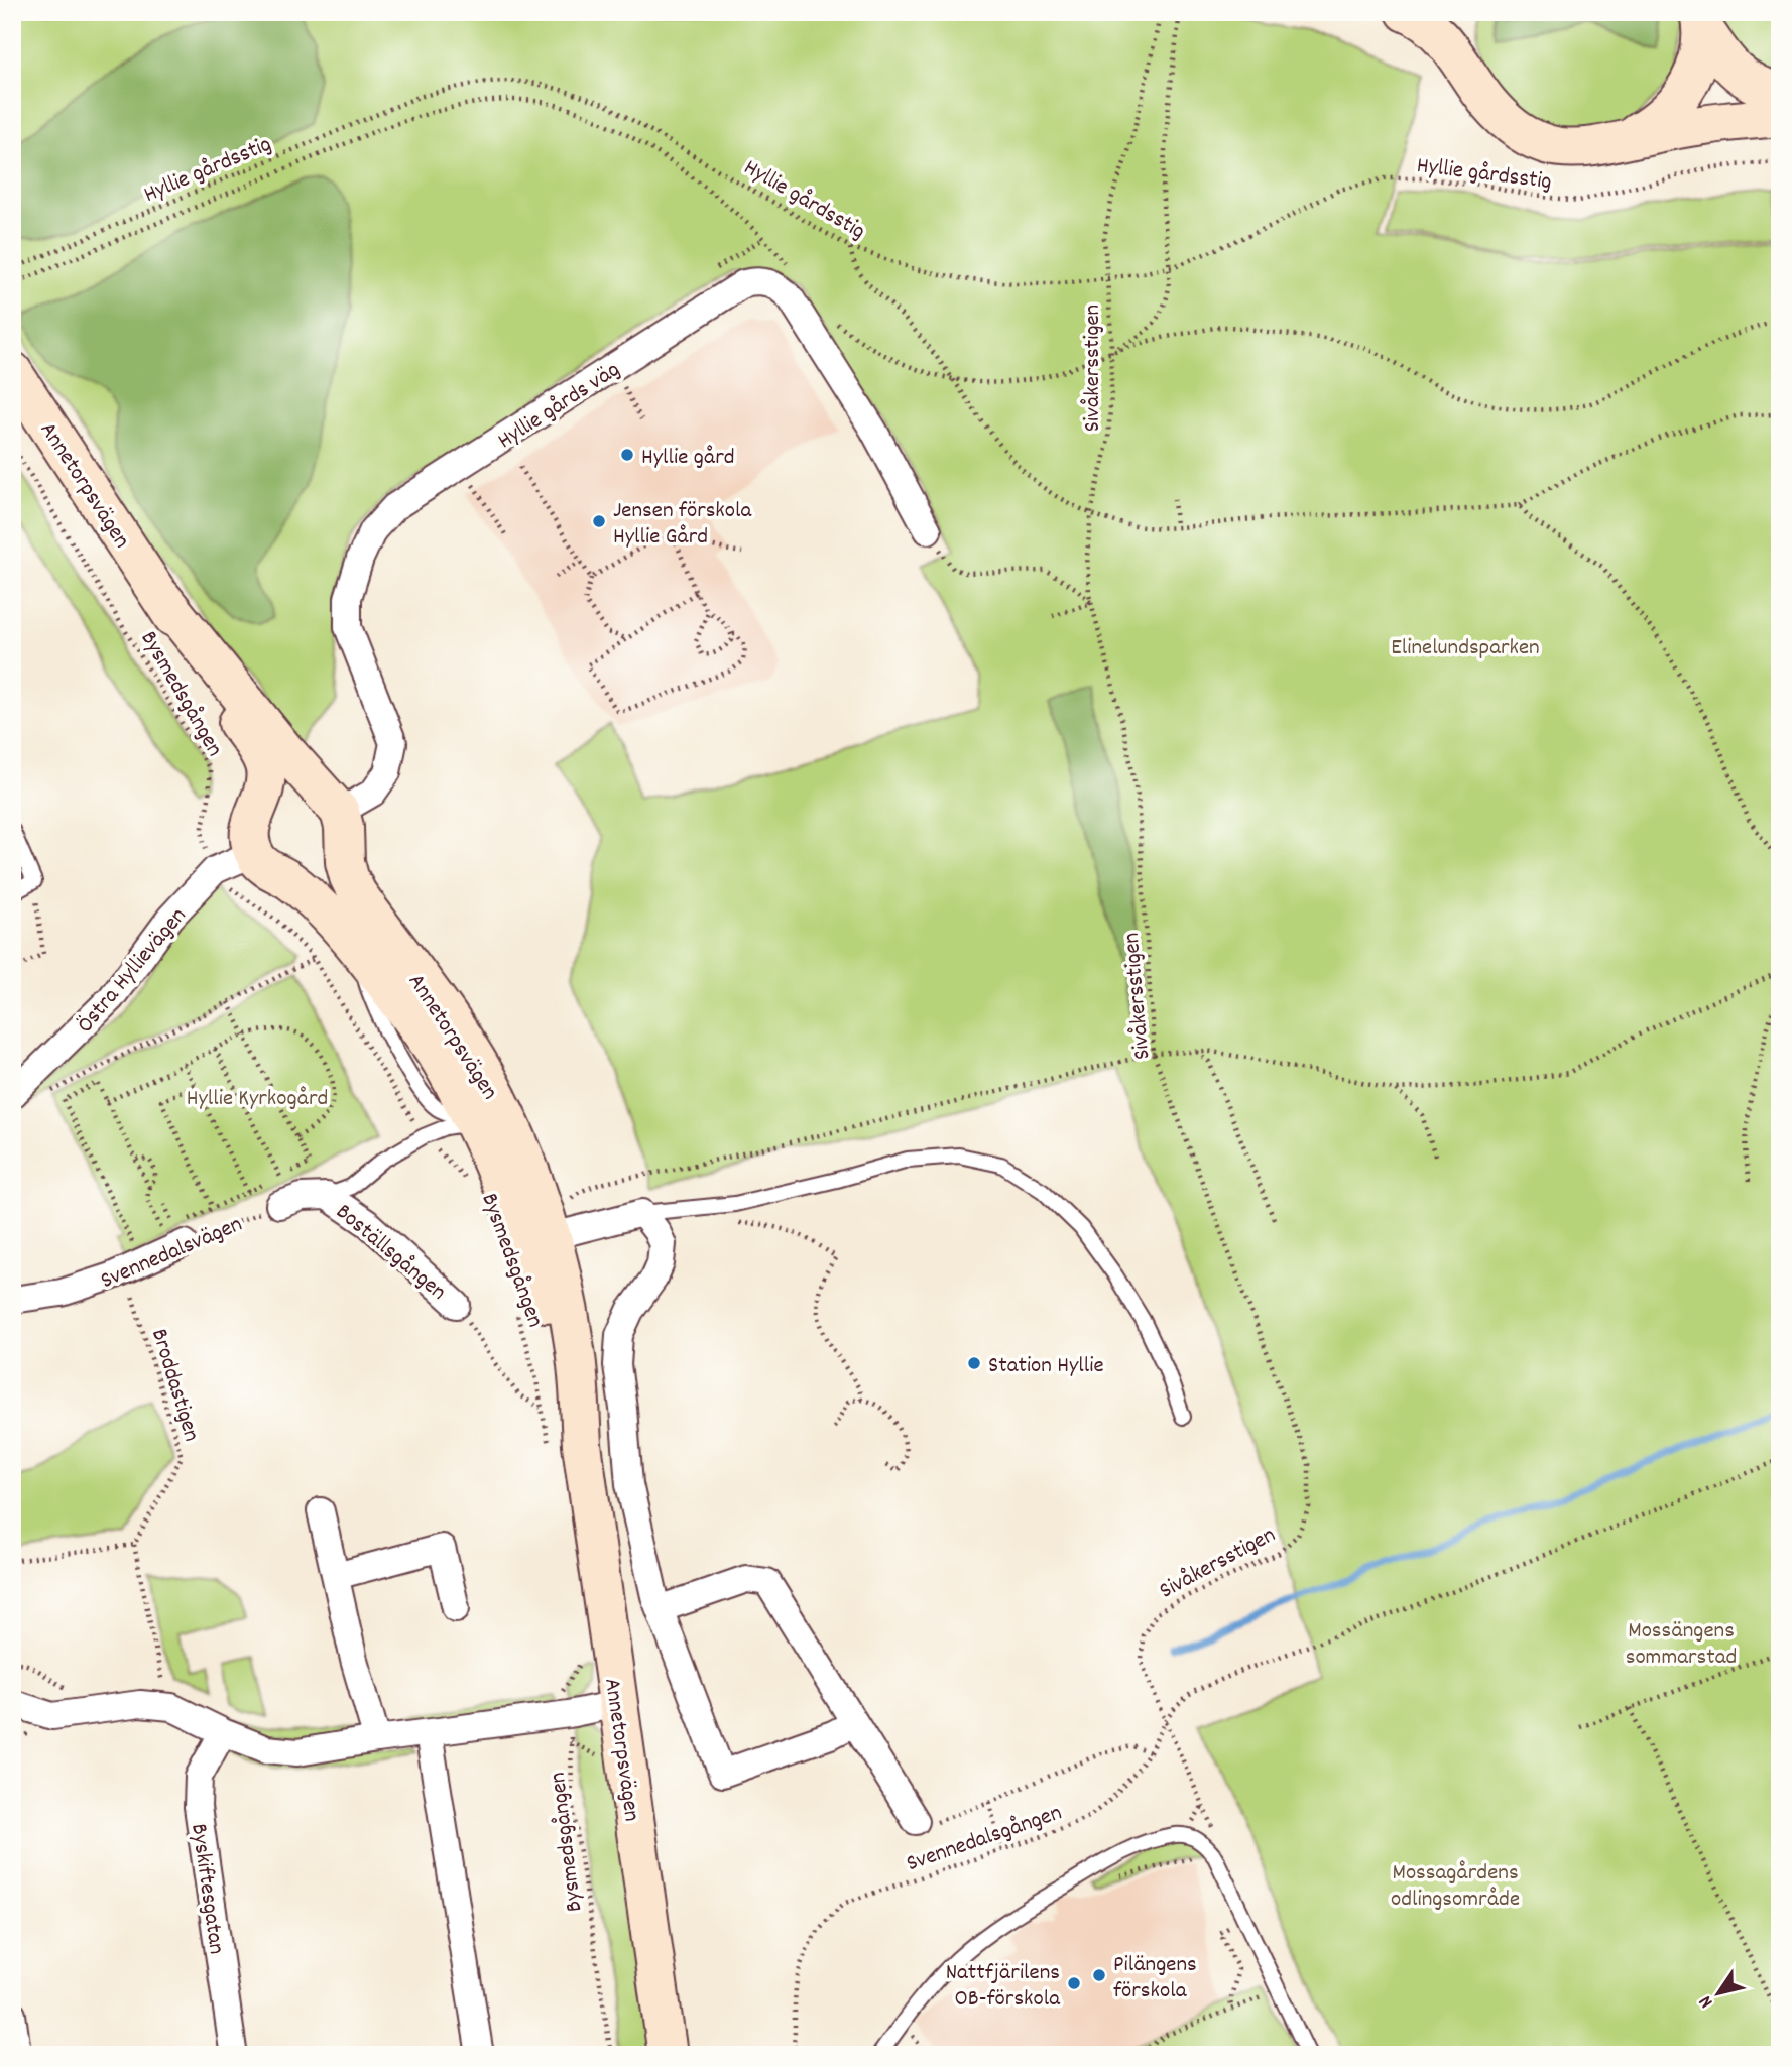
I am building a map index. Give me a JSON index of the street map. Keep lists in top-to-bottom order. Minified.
{"streets":{"main road":["Annetorpsvägen"],"street":["Hyllie gårds väg","Östra Hyllievägen","Svennedalsvägen","Boställsgången","Byskiftesgatan"],"path":["Hyllie gårdsstig","Sivåkersstigen","Bysmedsgången","Broddastigen","Svennedalsgången"]},"crossings":[["Hyllie gårdsstig","Sivåkersstigen"],["Sivåkersstigen","Svennedalsgången"],["Hyllie gårds väg","Annetorpsvägen"],["Hyllie gårds väg","Östra Hyllievägen"],["Annetorpsvägen","Bysmedsgången"],["Annetorpsvägen","Östra Hyllievägen"],["Bysmedsgången","Östra Hyllievägen"],["Svennedalsvägen","Broddastigen"]],"parks":["Elinelundsparken","Hyllie Kyrkogård","Mossängens sommarstad","Mossagårdens odlingsområde"],"places":["Hyllie gård","Jensen förskola Hyllie Gård","Station Hyllie","Pilängens förskola","Nattfjärilens OB-förskola"],"north":"bottom left"}
